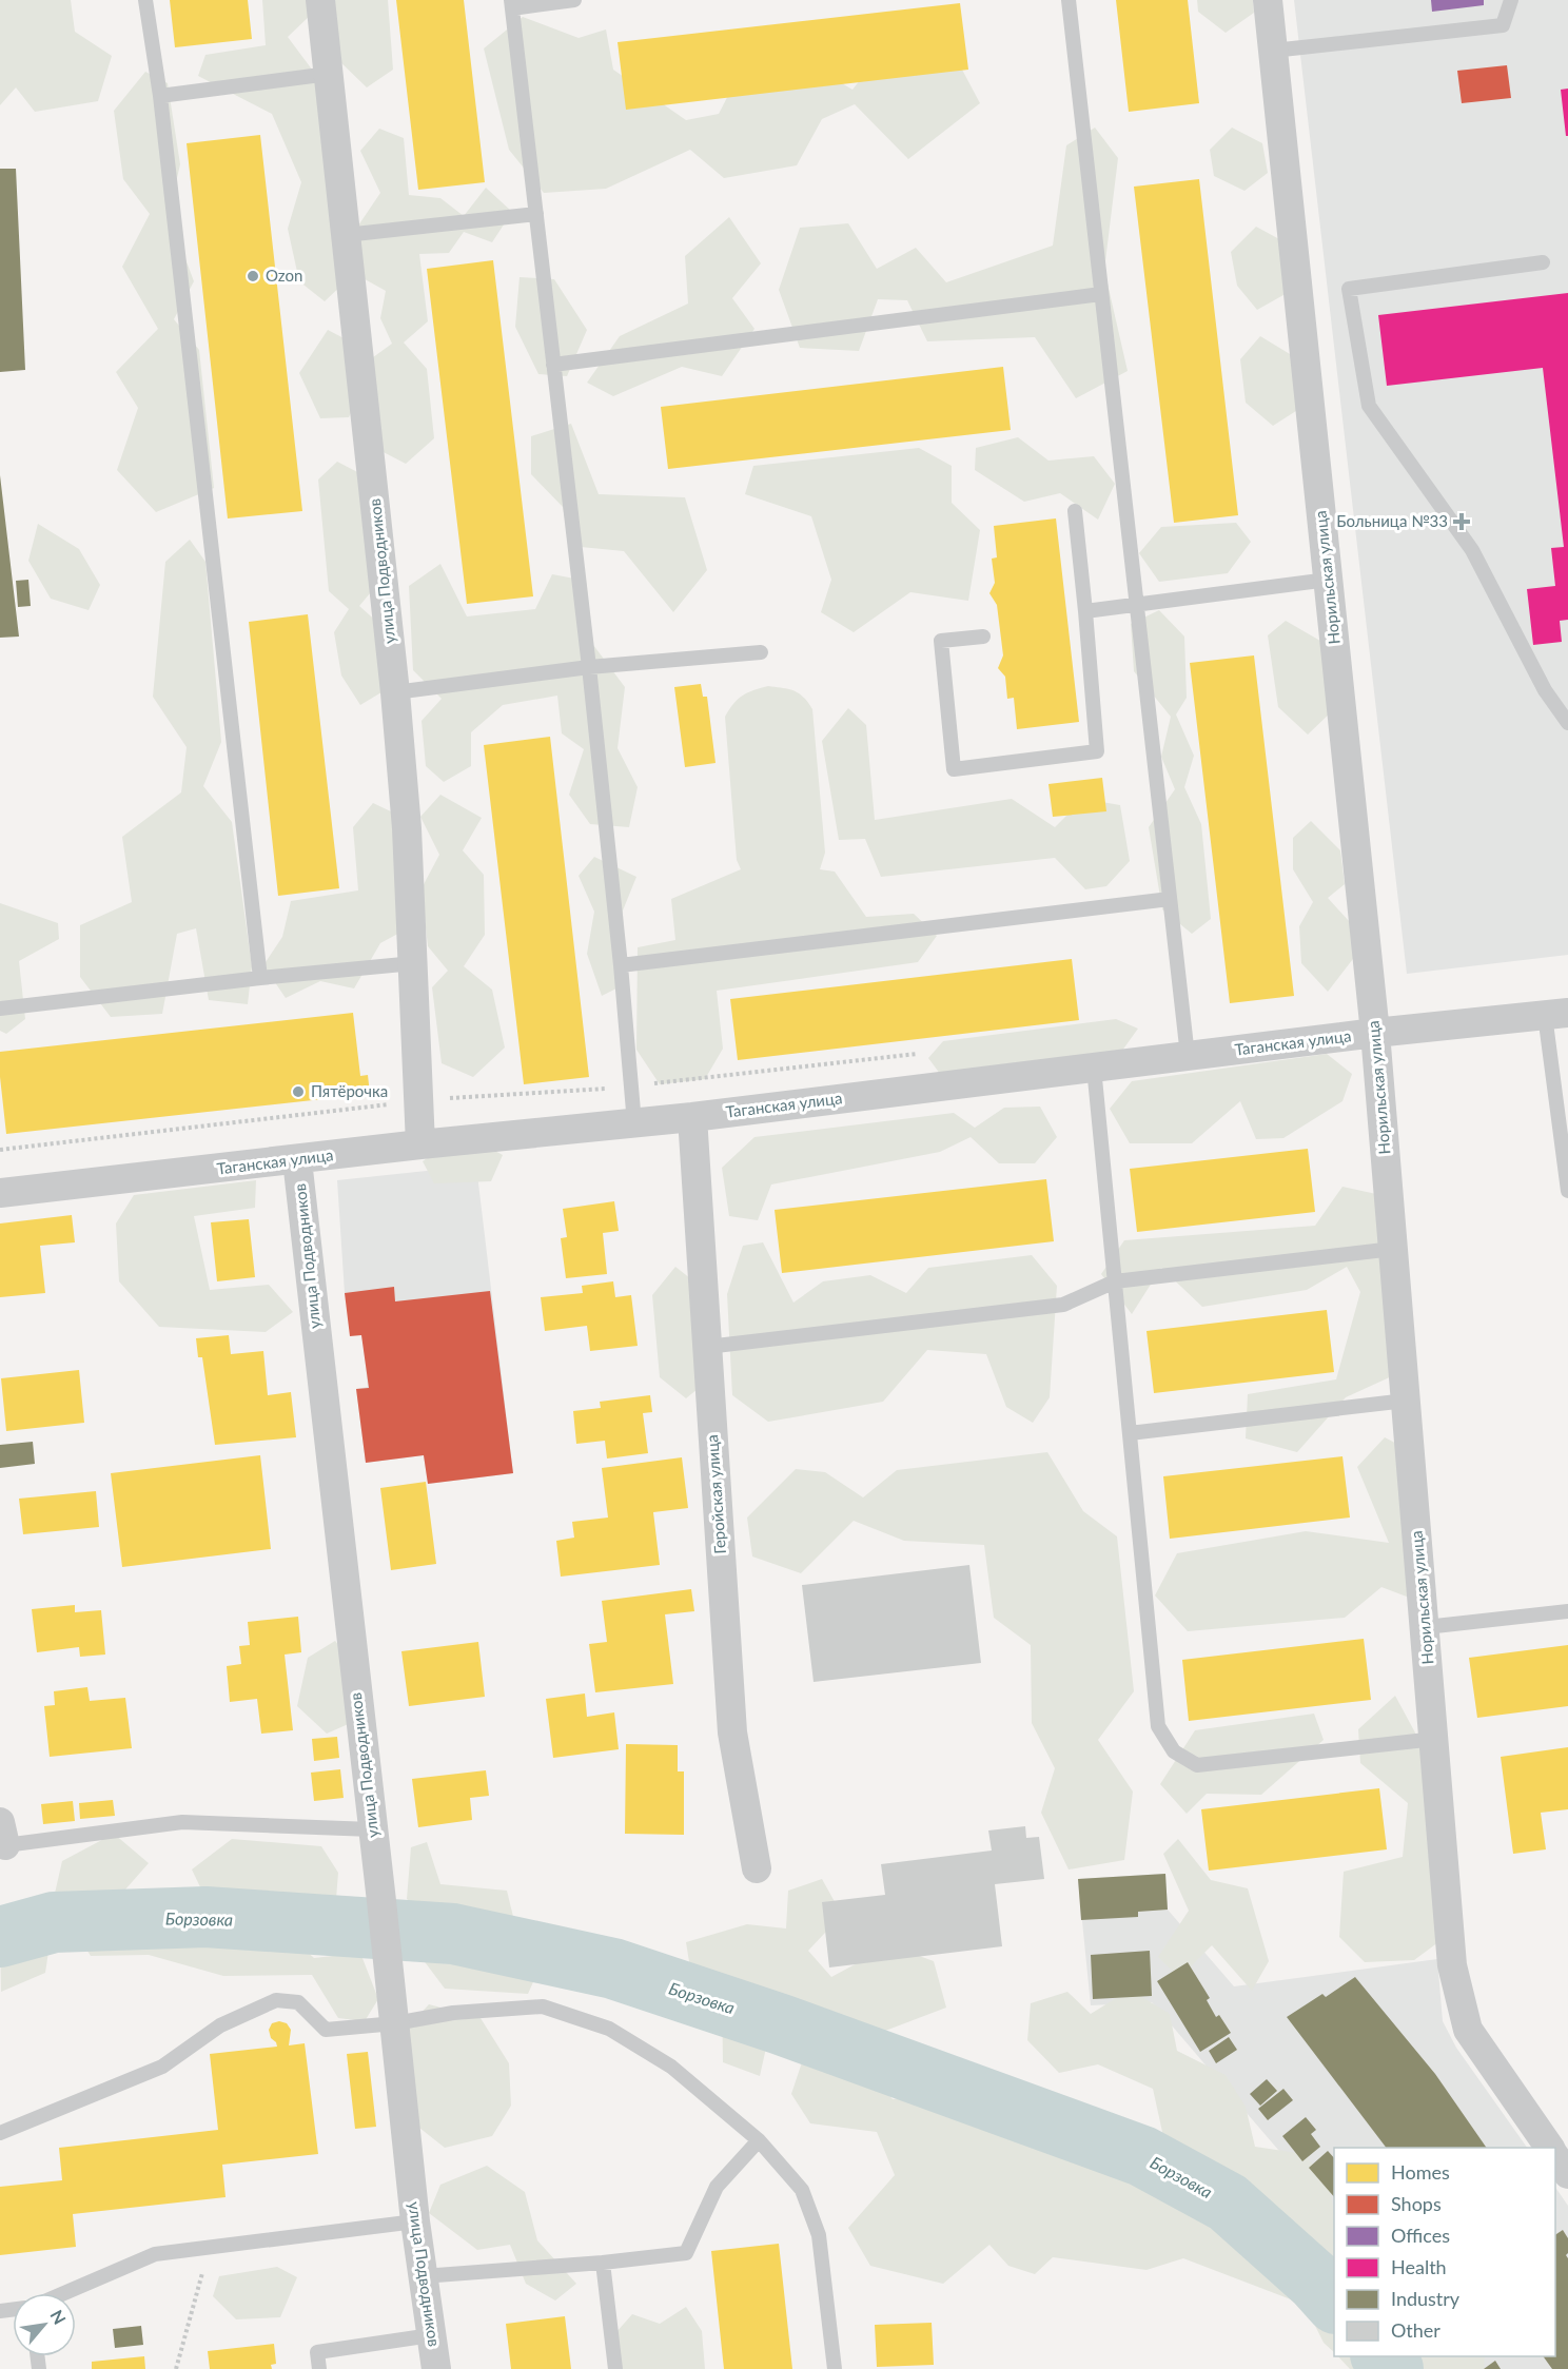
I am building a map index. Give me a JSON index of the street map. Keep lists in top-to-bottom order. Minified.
{"streets":{"street":["улица Подводников","Норильская улица","Таганская улица","Геройская улица"]},"crossings":[["улица Подводников","Таганская улица"],["Норильская улица","Таганская улица"],["Таганская улица","Геройская улица"]],"water":["Борзовка"],"places":{"other":["Ozon","Пятёрочка"],"health":["Больница №33"]},"legend":["Homes","Shops","Offices","Health","Industry","Other"],"north":"top right"}
